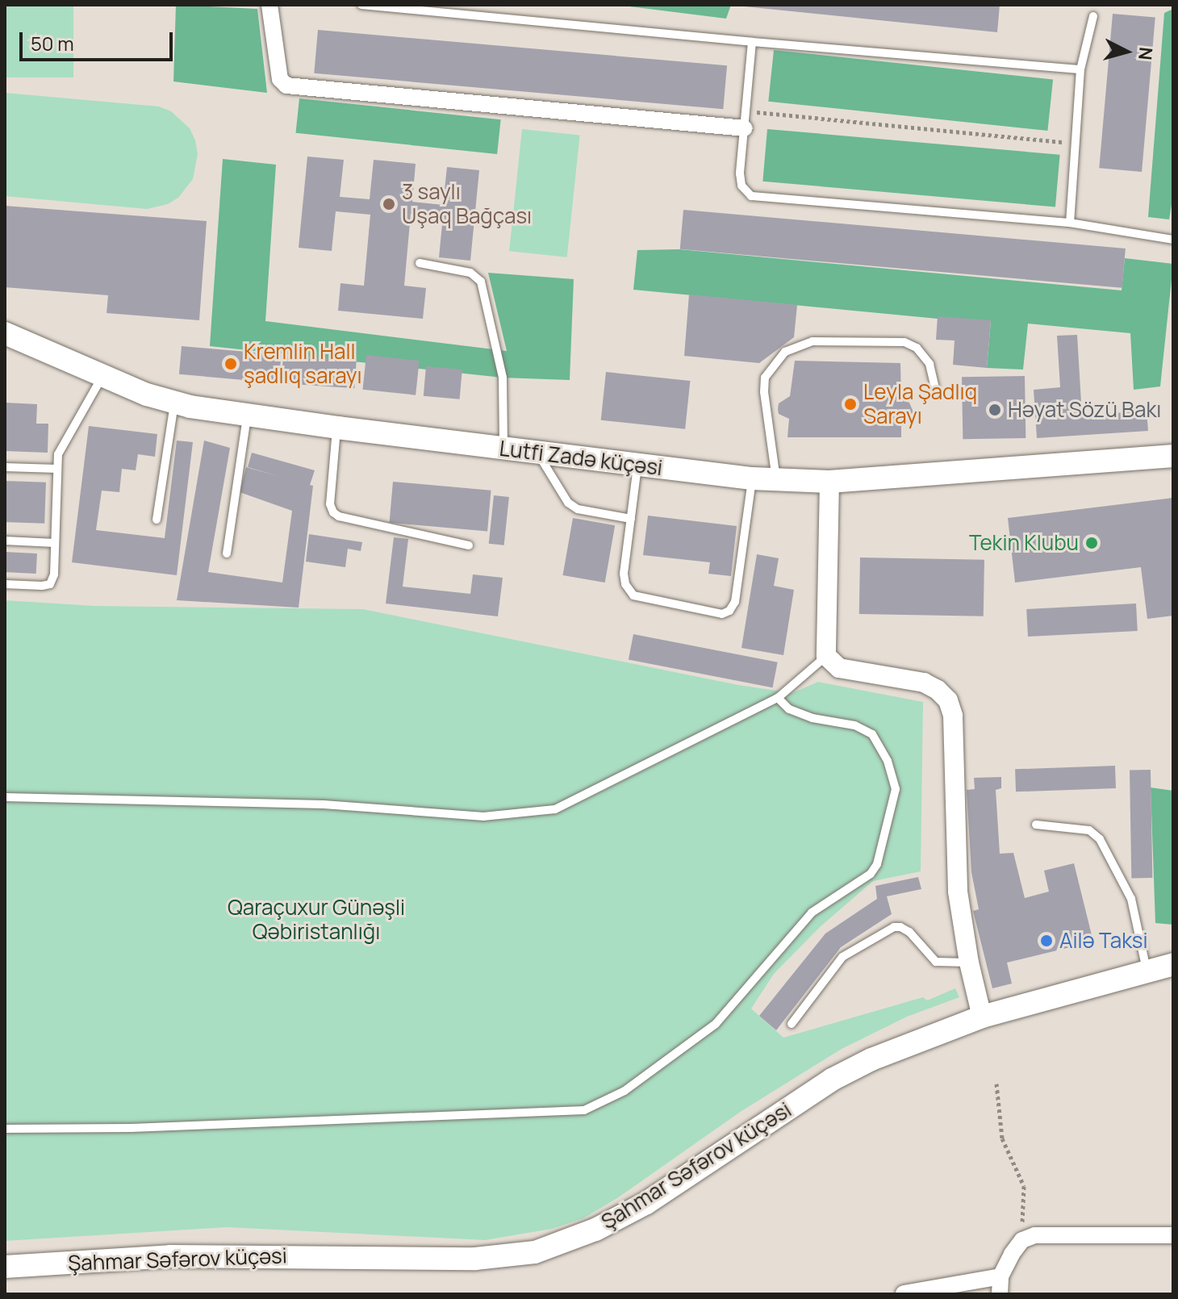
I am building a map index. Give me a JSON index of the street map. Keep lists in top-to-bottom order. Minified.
{"streets":{"main road":["Lutfi Zadə küçəsi","Şahmar Səfərov küçəsi"]},"parks":["Qaraçuxur Günəşli Qəbiristanlığı"],"places":["3 saylı Uşaq Bağçası","Kremlin Hall şadlıq sarayı","Leyla Şadlıq Sarayı","Həyat Sözü Bakı","Tekin Klubu","Ailə Taksi"],"scale_bar":"50 m","north":"right"}
